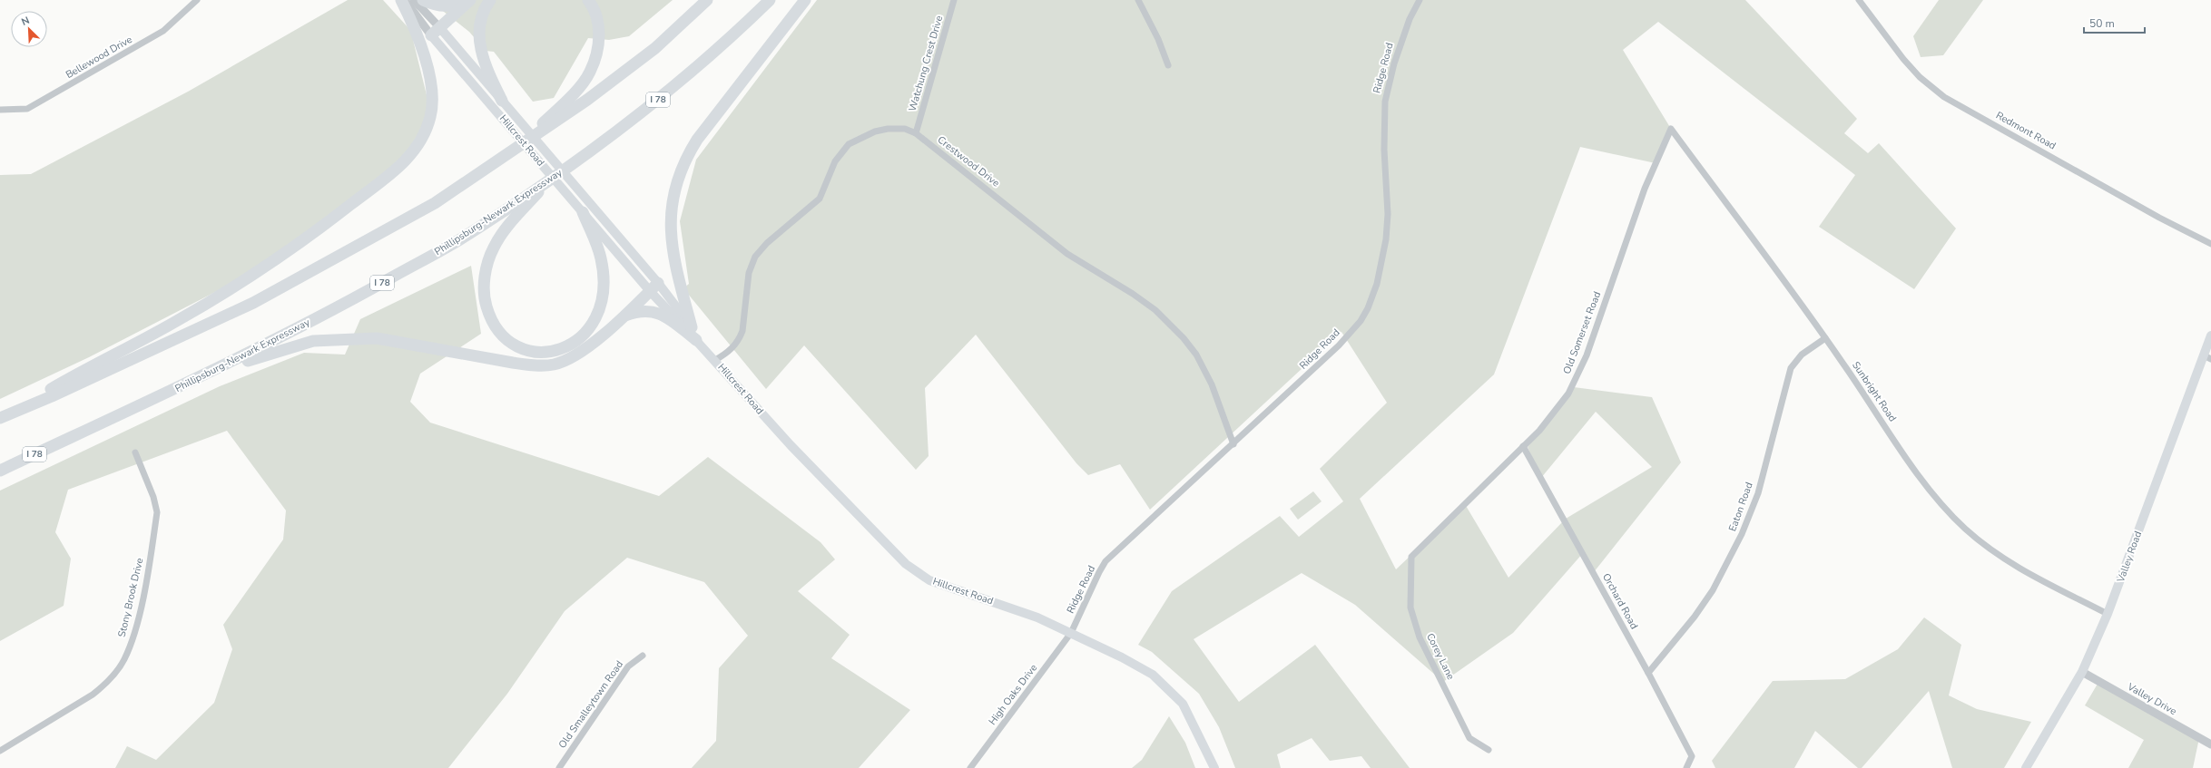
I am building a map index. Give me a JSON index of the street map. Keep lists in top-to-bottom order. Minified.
{"streets":{"highway":["I 78","Phillipsburg-Newark Expressway"],"main road":["Hillcrest Road","Valley Road"],"street":["Bellewood Drive","Watchung Crest Drive","Ridge Road","Redmont Road","Crestwood Drive","Old Somerset Road","Sunbright Road","Eaton Road","Stony Brook Drive","Orchard Road","Corey Lane","High Oaks Drive","Valley Drive","Old Smalleytown Road"]},"crossings":[["Watchung Crest Drive","Crestwood Drive"],["Ridge Road","Hillcrest Road"],["Ridge Road","Crestwood Drive"],["Ridge Road","High Oaks Drive"],["Hillcrest Road","Crestwood Drive"],["Hillcrest Road","High Oaks Drive"],["Old Somerset Road","Sunbright Road"],["Old Somerset Road","Orchard Road"],["Old Somerset Road","Corey Lane"],["Sunbright Road","Eaton Road"],["Sunbright Road","Valley Road"],["Eaton Road","Orchard Road"],["Valley Road","Valley Drive"]],"scale_bar":"50 m","north":"top left"}
